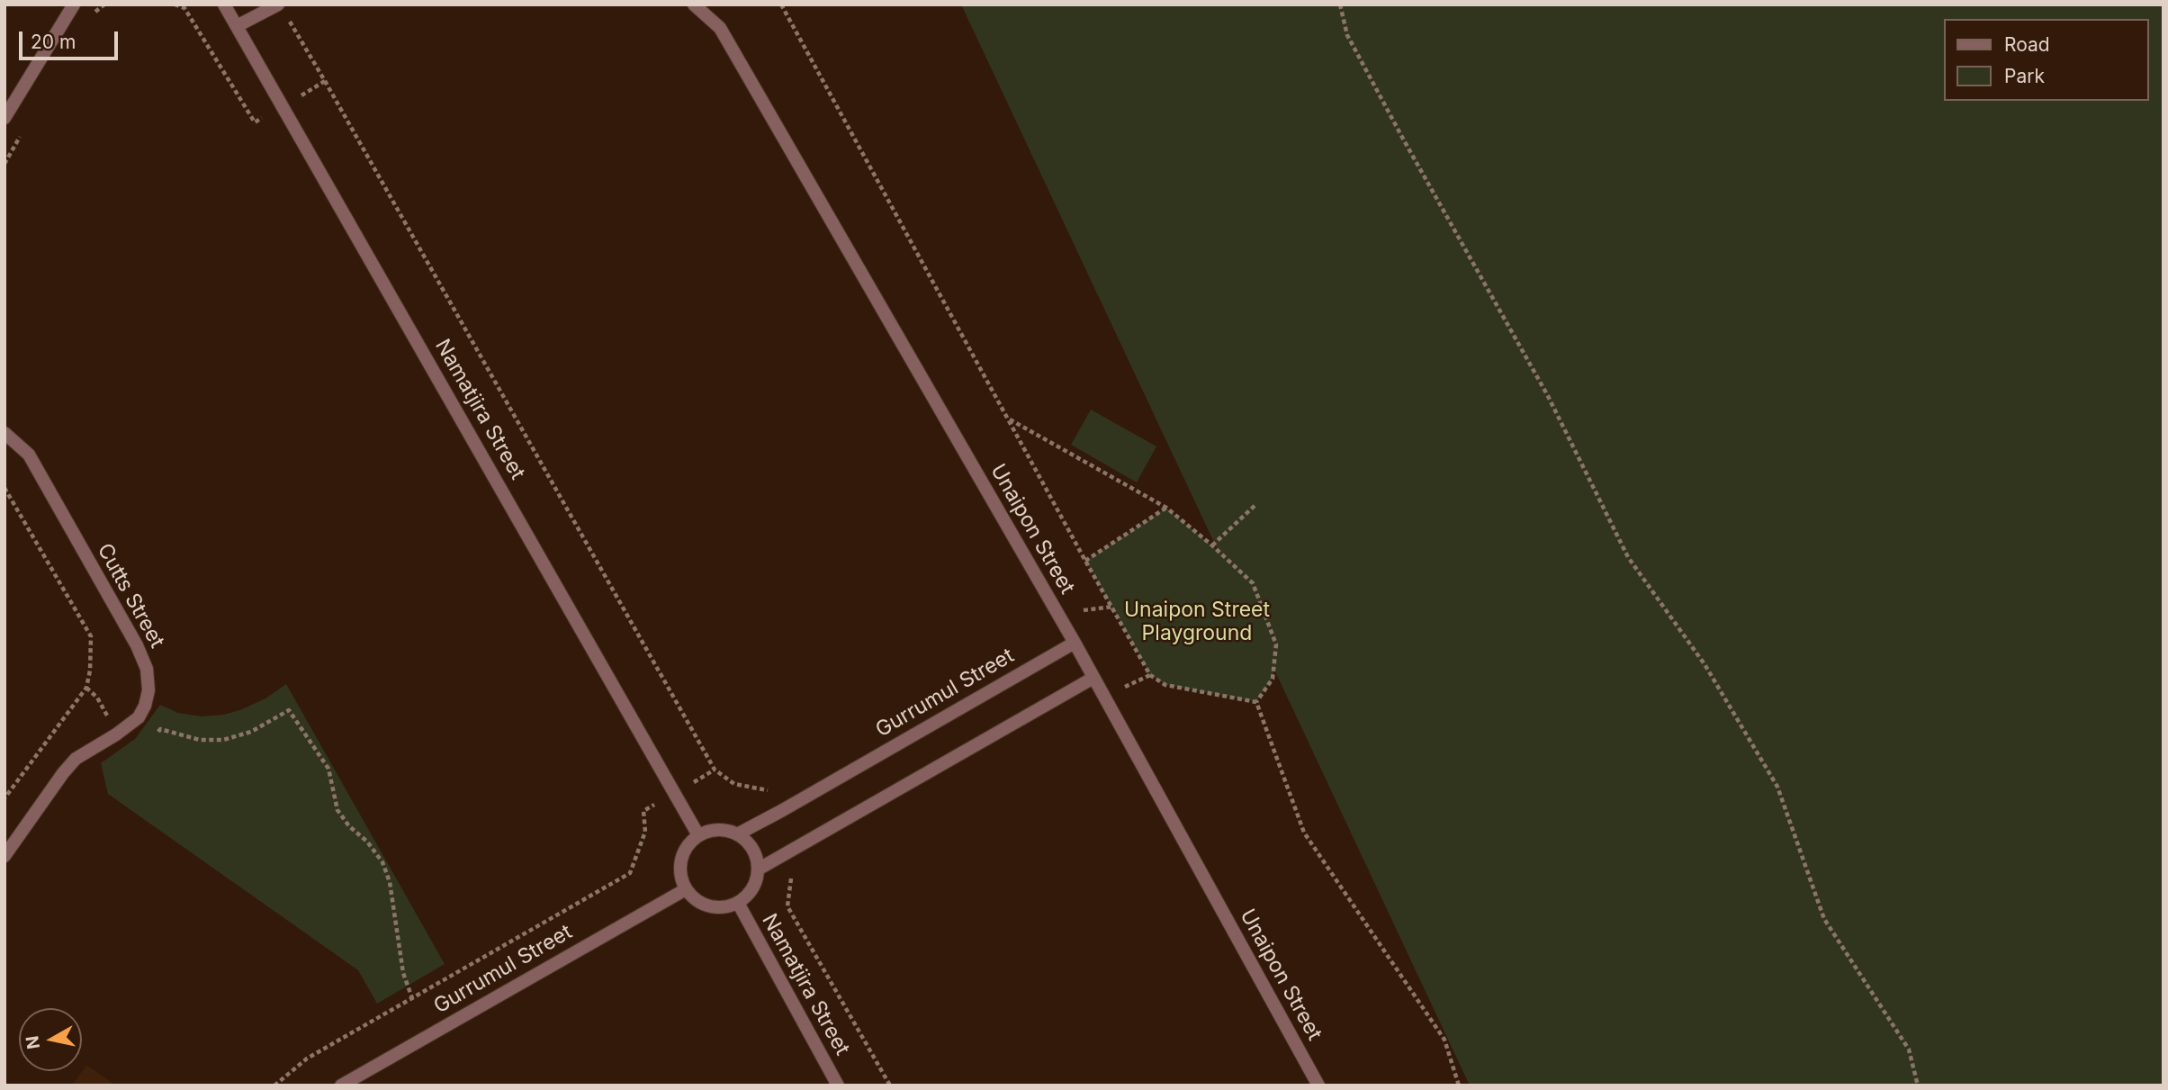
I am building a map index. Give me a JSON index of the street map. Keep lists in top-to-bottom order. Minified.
{"streets":{"street":["Namatjira Street","Unaipon Street","Cutts Street","Gurrumul Street"]},"crossings":[["Namatjira Street","Gurrumul Street"],["Unaipon Street","Gurrumul Street"]],"parks":["Unaipon Street Playground"],"legend":["Road","Park"],"scale_bar":"20 m","north":"left"}
